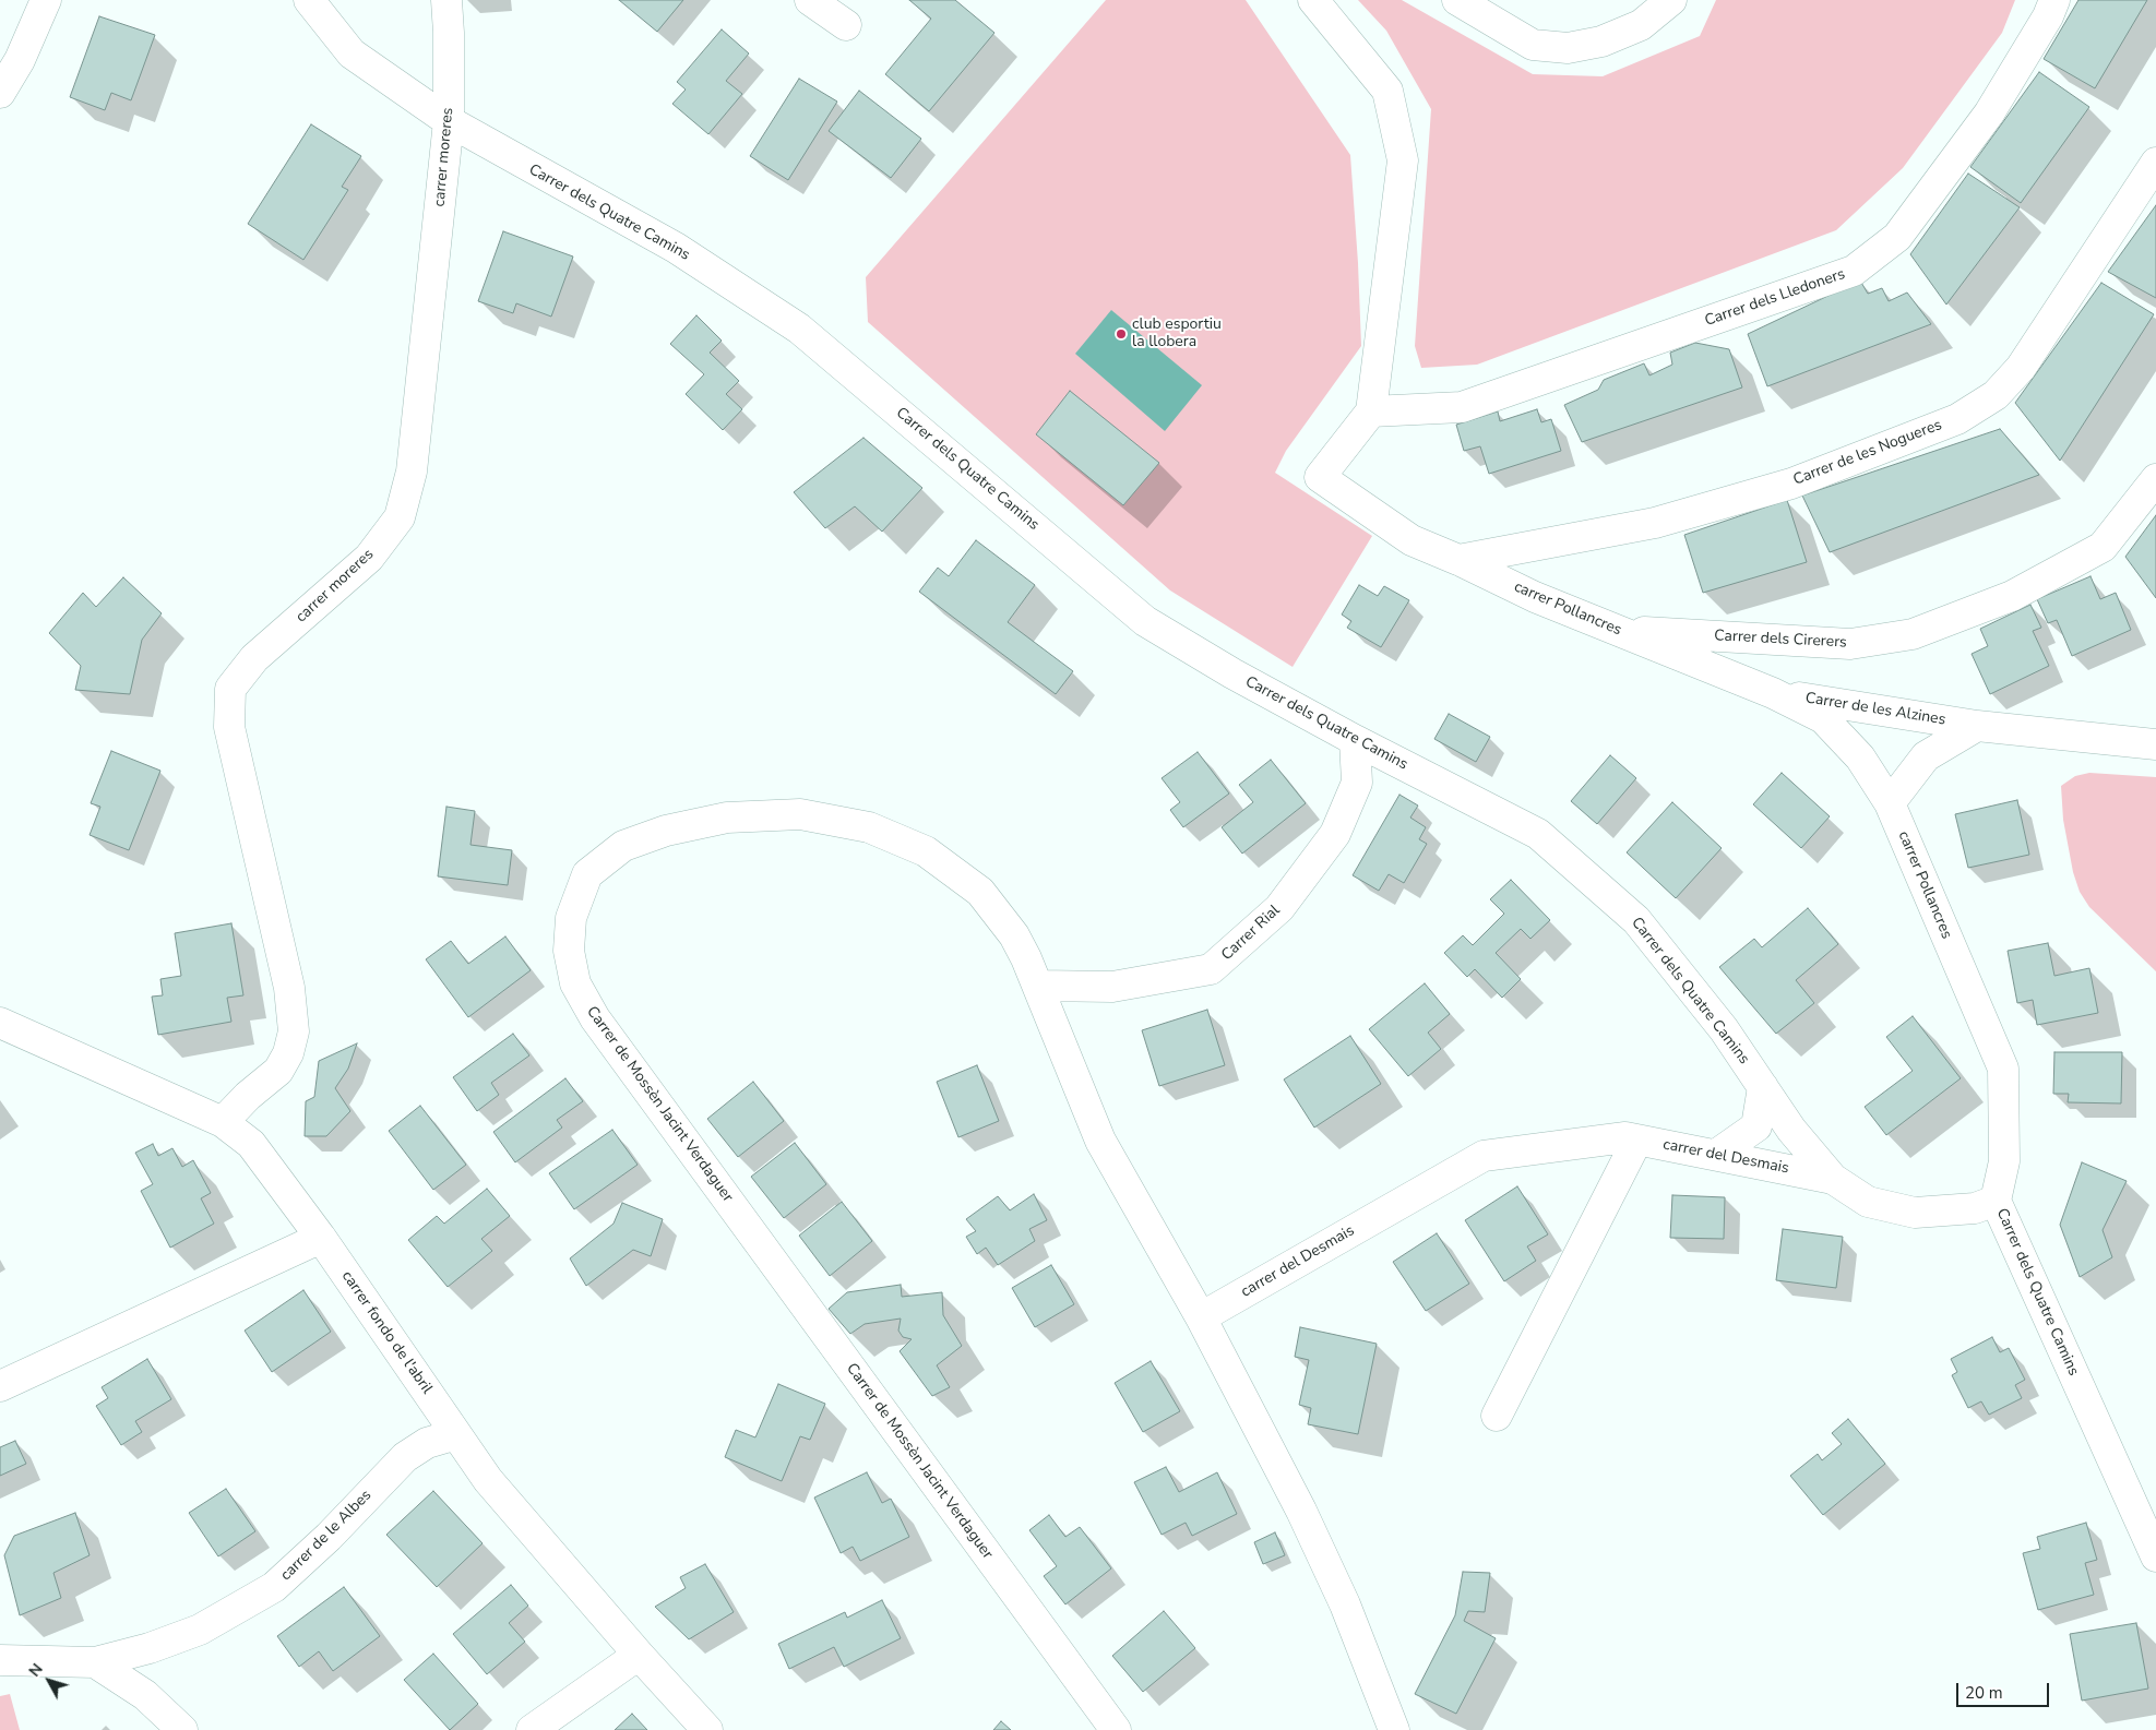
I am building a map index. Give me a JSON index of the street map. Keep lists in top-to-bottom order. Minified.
{"streets":{"street":["carrer moreres","Carrer dels Quatre Camins","Carrer dels Lledoners","Carrer de les Nogueres","carrer Pollancres","Carrer dels Cirerers","Carrer de les Alzines","Carrer Rial","Carrer de Mossèn Jacint Verdaguer","carrer del Desmais","carrer fondo de l'abril","carrer de le Albes"]},"crossings":[["carrer moreres","Carrer dels Quatre Camins"],["carrer moreres","carrer fondo de l'abril"],["Carrer dels Quatre Camins","carrer Pollancres"],["Carrer dels Quatre Camins","Carrer Rial"],["Carrer dels Quatre Camins","carrer del Desmais"],["Carrer dels Lledoners","carrer Pollancres"],["Carrer de les Nogueres","carrer Pollancres"],["carrer Pollancres","Carrer dels Cirerers"],["carrer Pollancres","Carrer de les Alzines"],["Carrer Rial","Carrer de Mossèn Jacint Verdaguer"],["Carrer de Mossèn Jacint Verdaguer","carrer del Desmais"],["carrer fondo de l'abril","carrer de le Albes"]],"places":["club esportiu la llobera"],"scale_bar":"20 m","north":"top left"}
